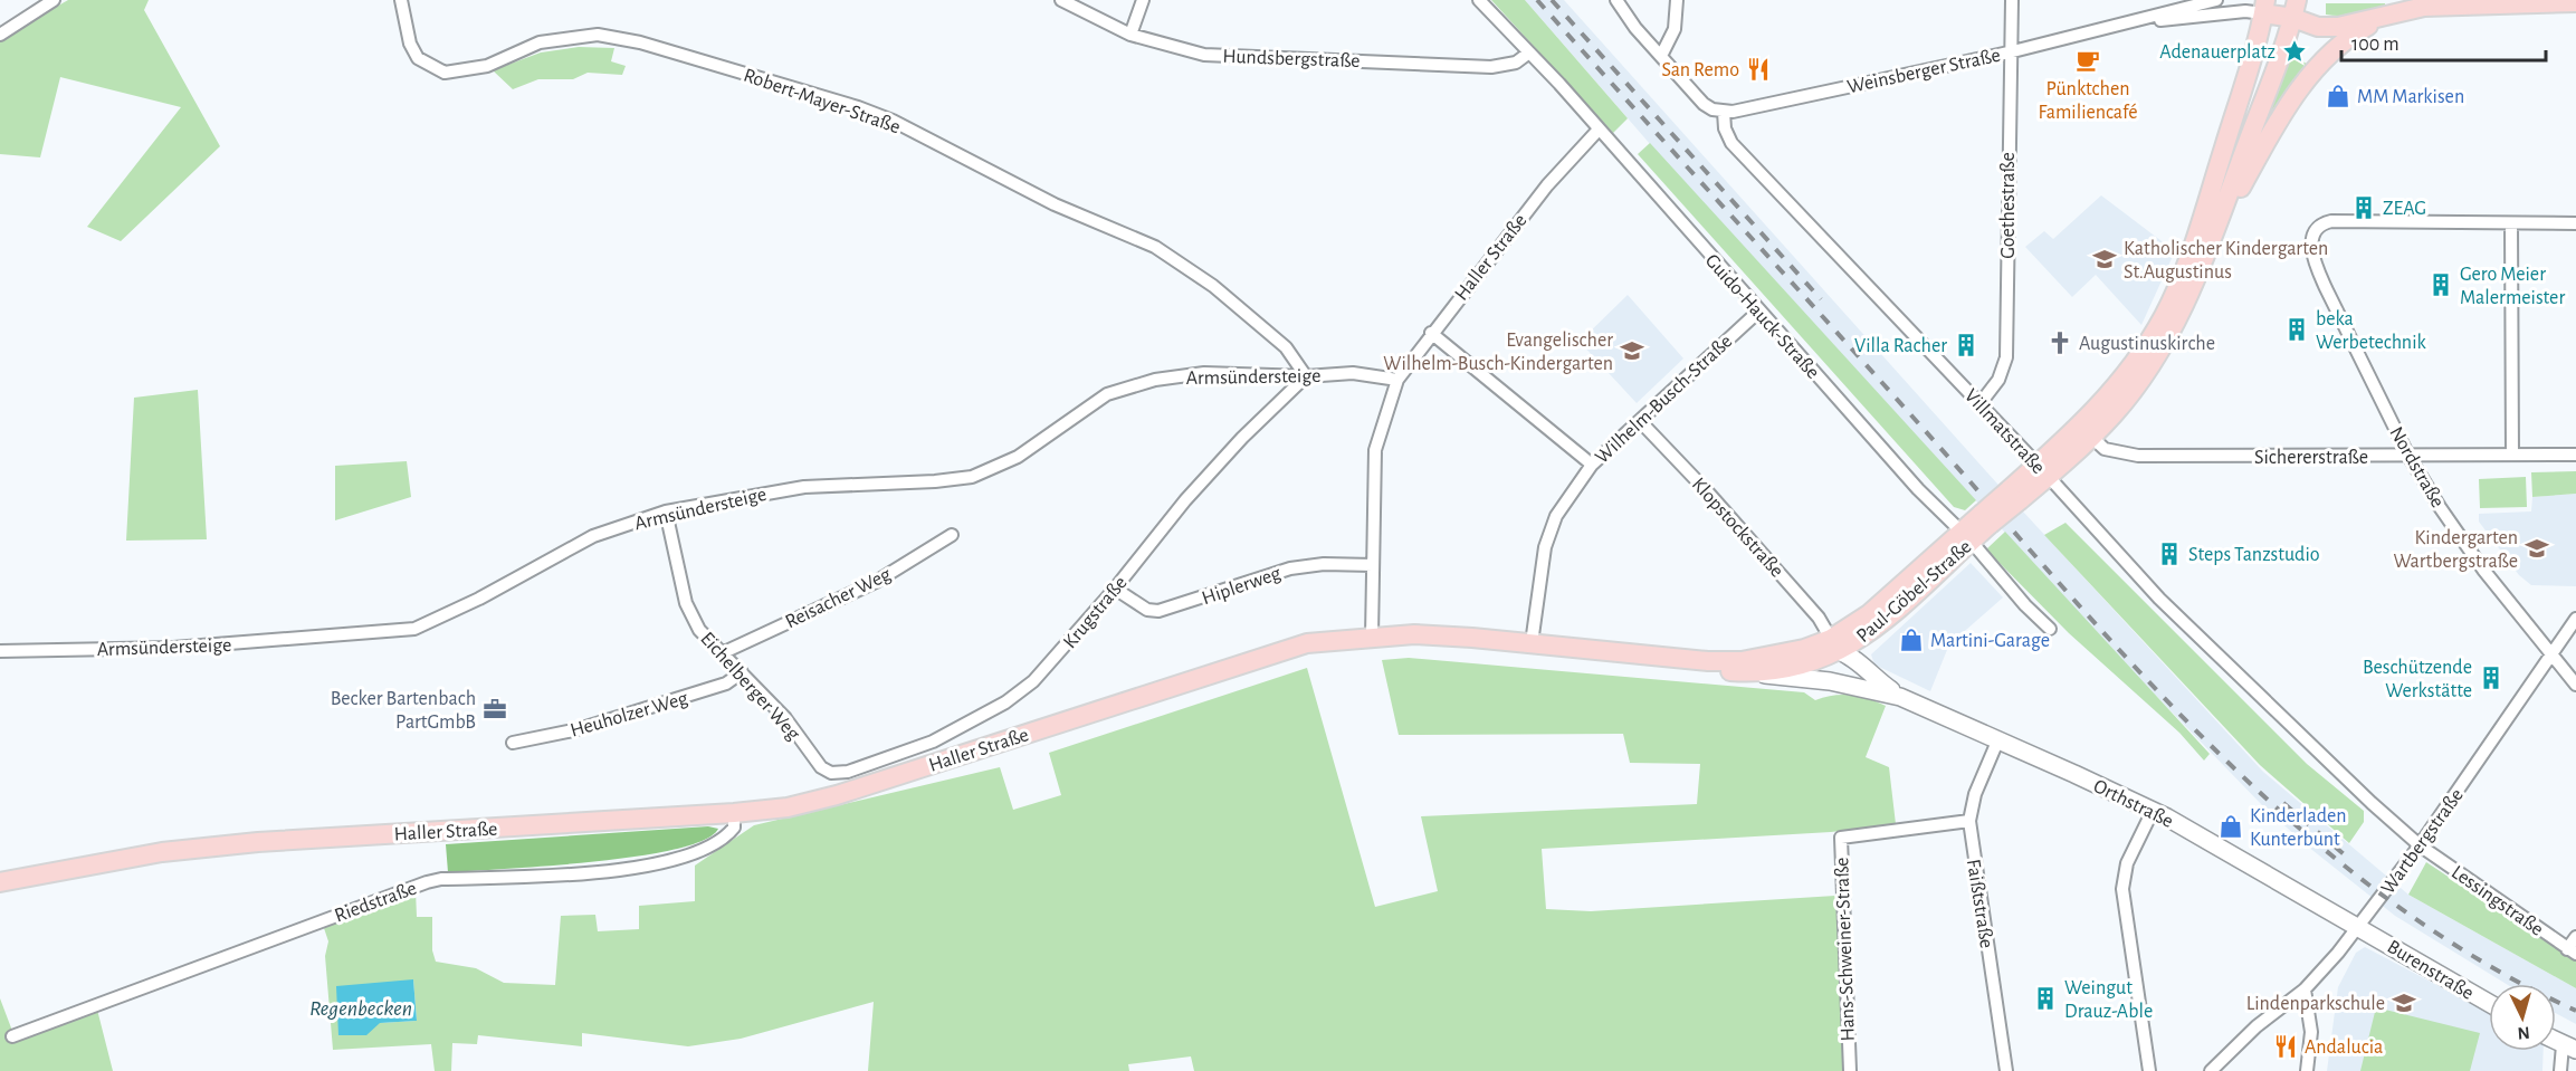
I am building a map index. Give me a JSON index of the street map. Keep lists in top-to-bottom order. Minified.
{"streets":{"main road":["Weinsberger Straße","Haller Straße","Paul-Göbel-Straße"],"street":["Hundsbergstraße","Robert-Mayer-Straße","Goethestraße","Guido-Hauck-Straße","Armsündersteige","Wilhelm-Busch-Straße","Villmatstraße","Sichererstraße","Nordstraße","Klopstockstraße","Hiplerweg","Reisacher Weg","Krugstraße","Eichelberger Weg","Heuholzer Weg","Orthstraße","Wartbergstraße","Lessingstraße","Riedstraße","Faißtstraße","Hans-Schweiner-Straße","Burenstraße"]},"crossings":[["Hundsbergstraße","Guido-Hauck-Straße"],["Weinsberger Straße","Goethestraße"],["Weinsberger Straße","Villmatstraße"],["Robert-Mayer-Straße","Armsündersteige"],["Robert-Mayer-Straße","Krugstraße"],["Goethestraße","Villmatstraße"],["Haller Straße","Guido-Hauck-Straße"],["Haller Straße","Armsündersteige"],["Haller Straße","Hiplerweg"],["Haller Straße","Paul-Göbel-Straße"],["Haller Straße","Riedstraße"],["Guido-Hauck-Straße","Wilhelm-Busch-Straße"],["Guido-Hauck-Straße","Paul-Göbel-Straße"],["Armsündersteige","Krugstraße"],["Armsündersteige","Eichelberger Weg"],["Wilhelm-Busch-Straße","Klopstockstraße"],["Wilhelm-Busch-Straße","Paul-Göbel-Straße"],["Villmatstraße","Paul-Göbel-Straße"],["Villmatstraße","Wartbergstraße"],["Villmatstraße","Lessingstraße"],["Sichererstraße","Nordstraße"],["Nordstraße","Wartbergstraße"],["Klopstockstraße","Paul-Göbel-Straße"],["Klopstockstraße","Orthstraße"],["Hiplerweg","Krugstraße"],["Paul-Göbel-Straße","Orthstraße"],["Reisacher Weg","Eichelberger Weg"],["Krugstraße","Eichelberger Weg"],["Eichelberger Weg","Heuholzer Weg"],["Orthstraße","Wartbergstraße"],["Orthstraße","Faißtstraße"],["Orthstraße","Burenstraße"],["Wartbergstraße","Lessingstraße"],["Wartbergstraße","Burenstraße"],["Faißtstraße","Hans-Schweiner-Straße"]],"water":["Regenbecken"],"places":{"place":["Adenauerplatz"],"cafe":["Pünktchen Familiencafé"],"restaurant":["San Remo","Andalucia"],"shop":["MM Markisen","Martini-Garage","Kinderladen Kunterbunt"],"building":["ZEAG","Gero Meier Malermeister","beka Werbetechnik","Villa Racher","Steps Tanzstudio","Beschützende Werkstätte","Weingut Drauz-Able"],"school or university":["Katholischer Kindergarten St.Augustinus","Evangelischer Wilhelm-Busch-Kindergarten","Kindergarten Wartbergstraße","Lindenparkschule"],"church":["Augustinuskirche"],"office":["Becker Bartenbach PartGmbB"]},"scale_bar":"100 m","north":"bottom"}
